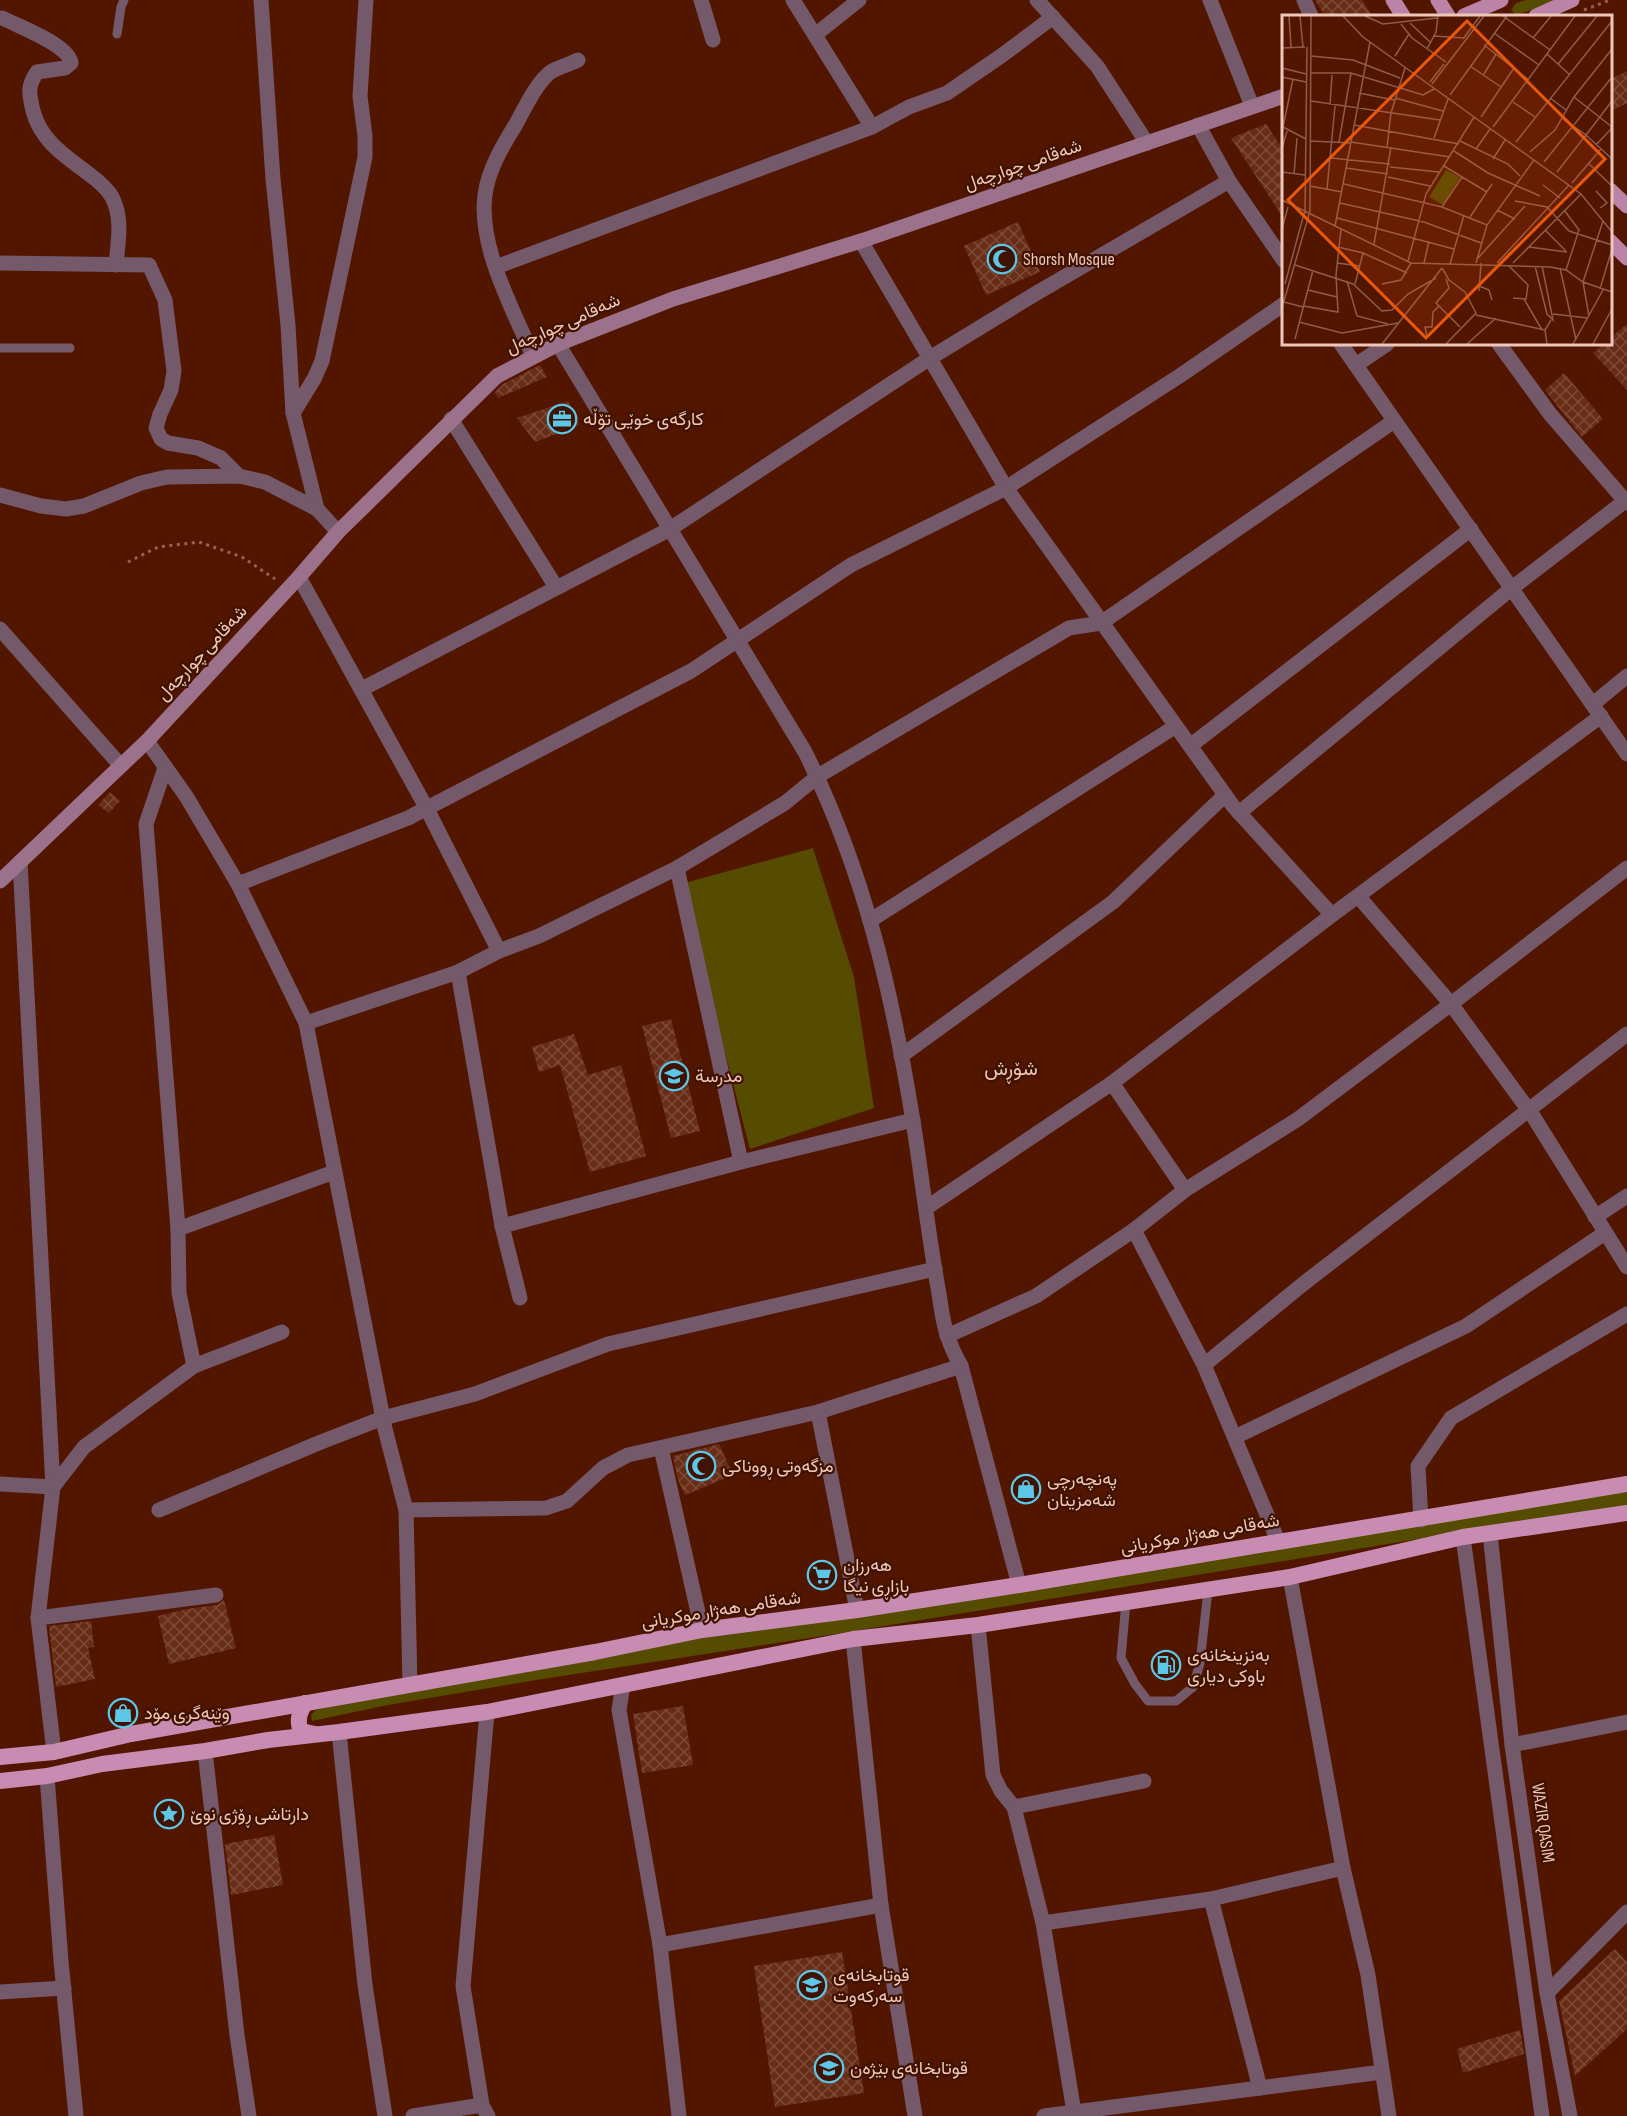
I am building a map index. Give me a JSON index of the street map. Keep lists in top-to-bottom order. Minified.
{"streets":{"highway":["شەقامی ھەژار موکریانی"],"main road":["شەقامی چوارچەل"],"street":["WAZIR QASIM"]},"districts":["شۆڕش"],"places":{"mosque":["Shorsh Mosque","مزگەوتی ڕووناکی"],"office":["کارگەی خوێی تۆڵە"],"school or university":["مدرسة","قوتابخانەی سەرکەوت","قوتابخانەی بێژەن"],"shop":["پەنچەرچی شەمزینان","وێنەگری مۆد"],"supermarket":["هەرزان بازاڕی نیگا"],"fuel station":["بەنزینخانەی باوکی دیاری"],"place":["دارتاشی ڕۆژی نوێ"]}}
